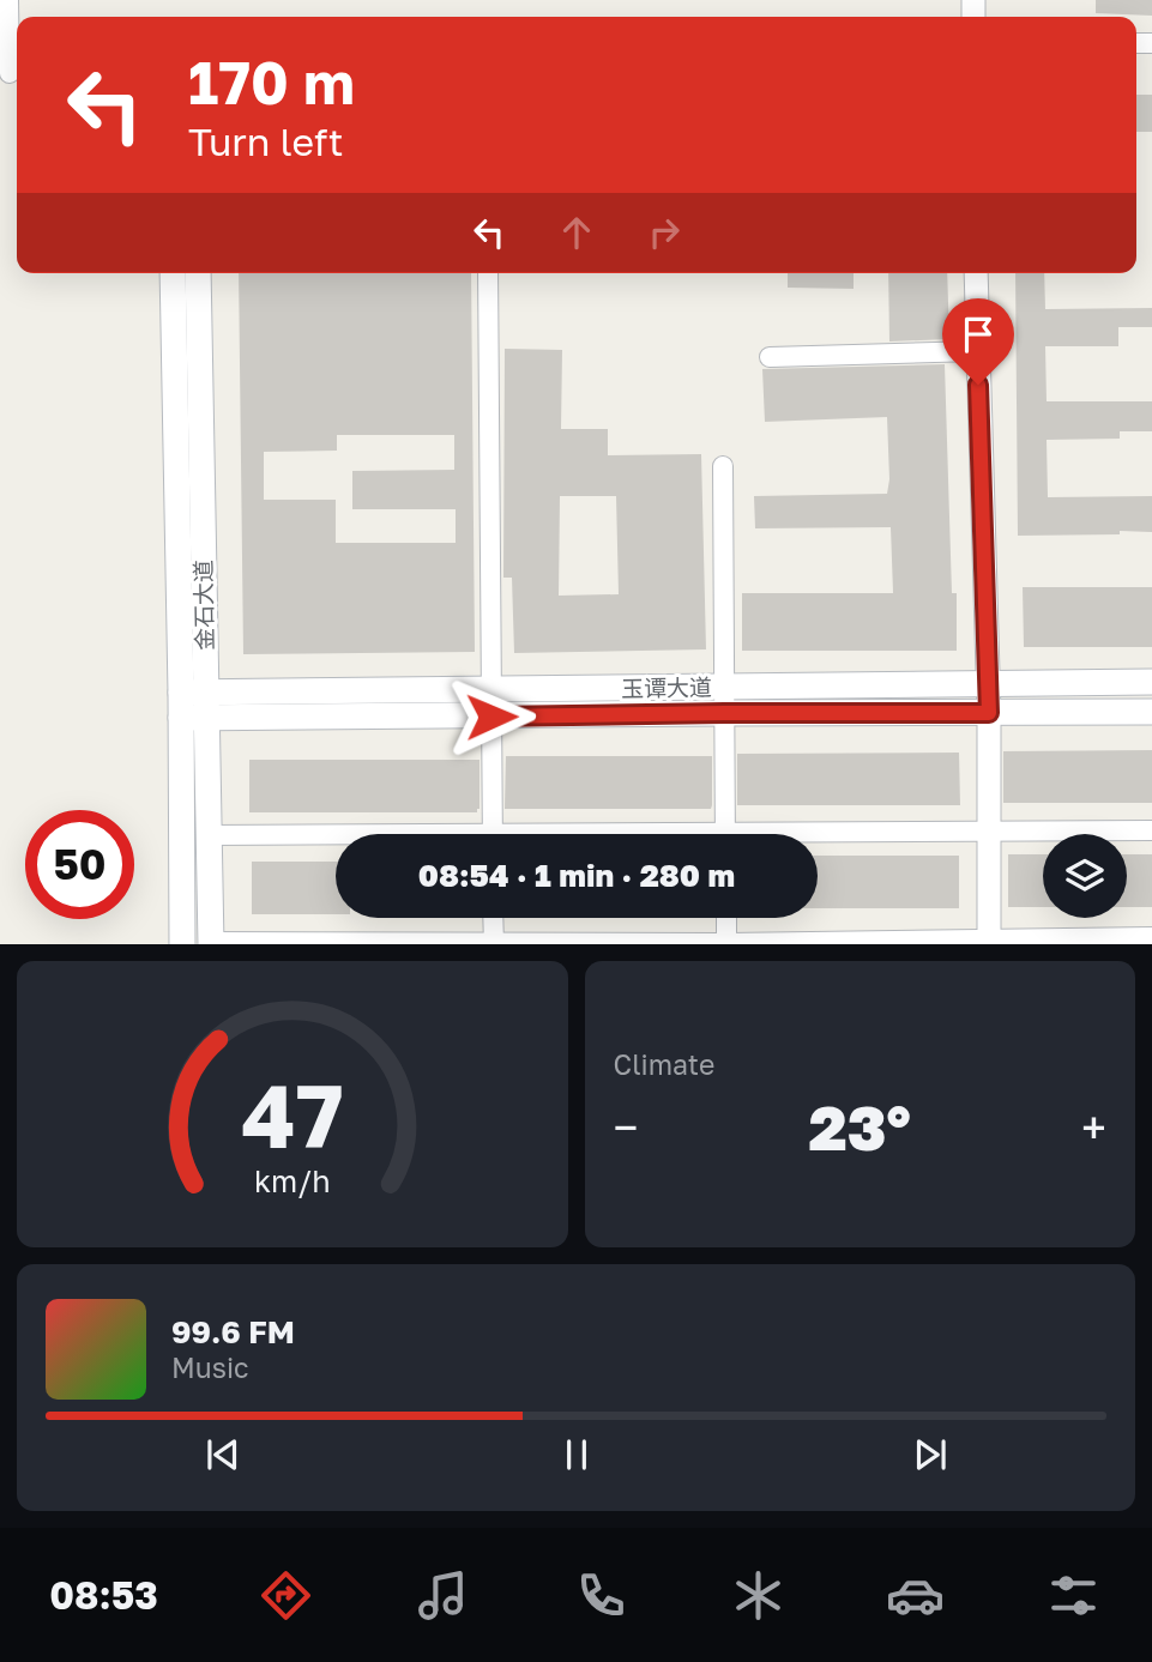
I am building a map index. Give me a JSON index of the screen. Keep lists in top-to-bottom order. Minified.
{"streets":{"main road":["金石大道","玉谭大道"]},"crossings":[["金石大道","玉谭大道"]],"page":{"turn":["170 m","Turn left"],"limit":"50","trip":"08:54 · 1 min · 280 m","tile":"Climate","heat":["−","23°","+"],"song":["99.6 FM","Music"],"tabs":"08:53","gauge":["47","km/h"]}}
